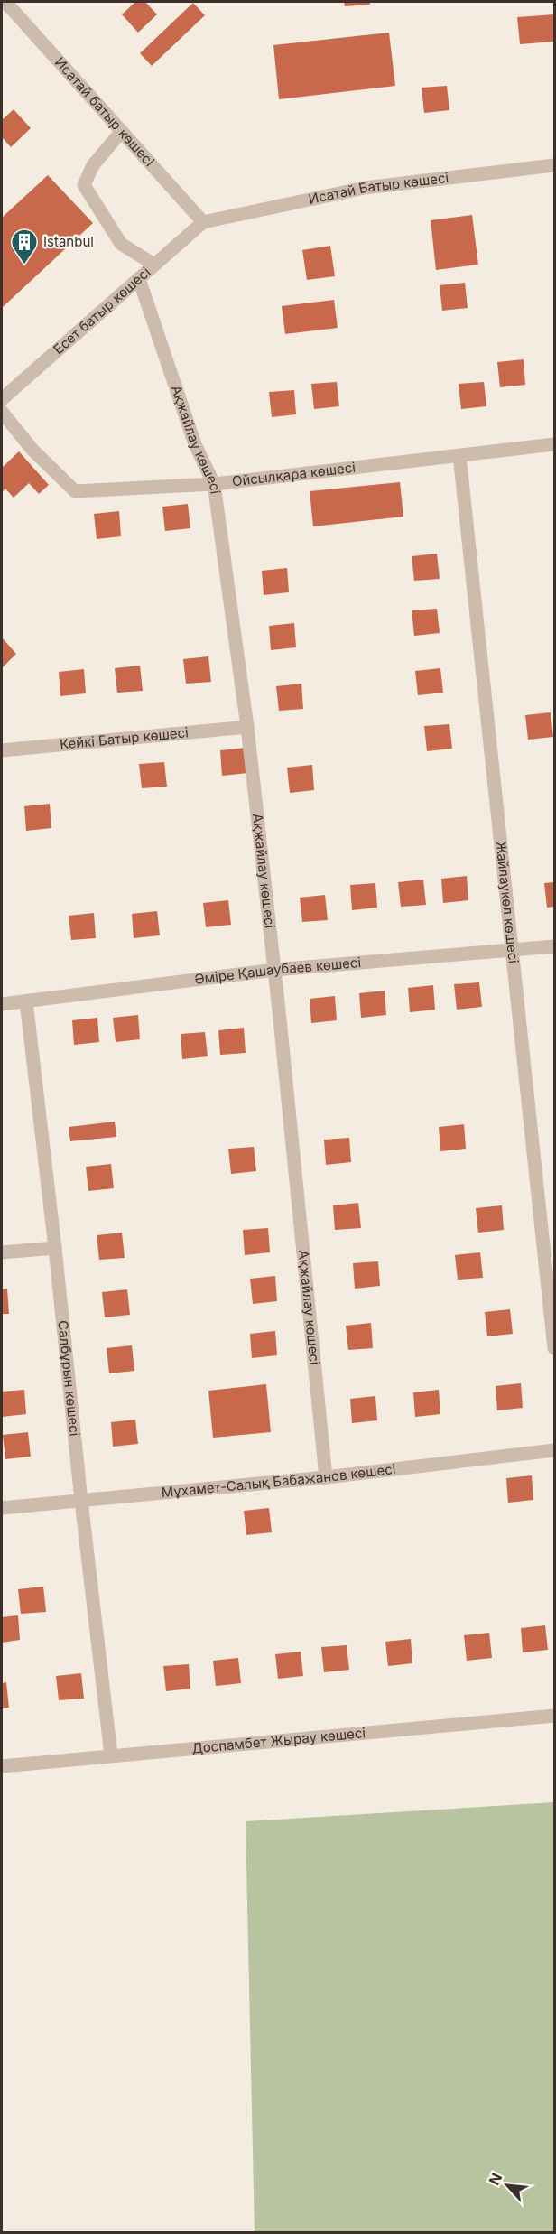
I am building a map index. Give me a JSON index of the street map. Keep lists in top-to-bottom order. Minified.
{"streets":{"street":["Исатай батыр көшесі","Исатай Батыр көшесі","Есет батыр көшесі","Ақжайлау көшесі","Ойсылқара көшесі","Кейкі Батыр көшесі","Жайлаукөл көшесі","Әміре Қашаубаев көшесі","Салбұрын көшесі","Мұхамет-Салық Бабажанов көшесі","Доспамбет Жырау көшесі"]},"crossings":[["Исатай батыр көшесі","Исатай Батыр көшесі"],["Исатай батыр көшесі","Есет батыр көшесі"],["Исатай Батыр көшесі","Есет батыр көшесі"],["Есет батыр көшесі","Ақжайлау көшесі"],["Ақжайлау көшесі","Ойсылқара көшесі"],["Ақжайлау көшесі","Кейкі Батыр көшесі"],["Ақжайлау көшесі","Әміре Қашаубаев көшесі"],["Ақжайлау көшесі","Мұхамет-Салық Бабажанов көшесі"],["Ойсылқара көшесі","Жайлаукөл көшесі"],["Жайлаукөл көшесі","Әміре Қашаубаев көшесі"],["Әміре Қашаубаев көшесі","Салбұрын көшесі"],["Салбұрын көшесі","Мұхамет-Салық Бабажанов көшесі"],["Салбұрын көшесі","Доспамбет Жырау көшесі"]],"places":{"building":["Istanbul"]},"north":"top left"}
